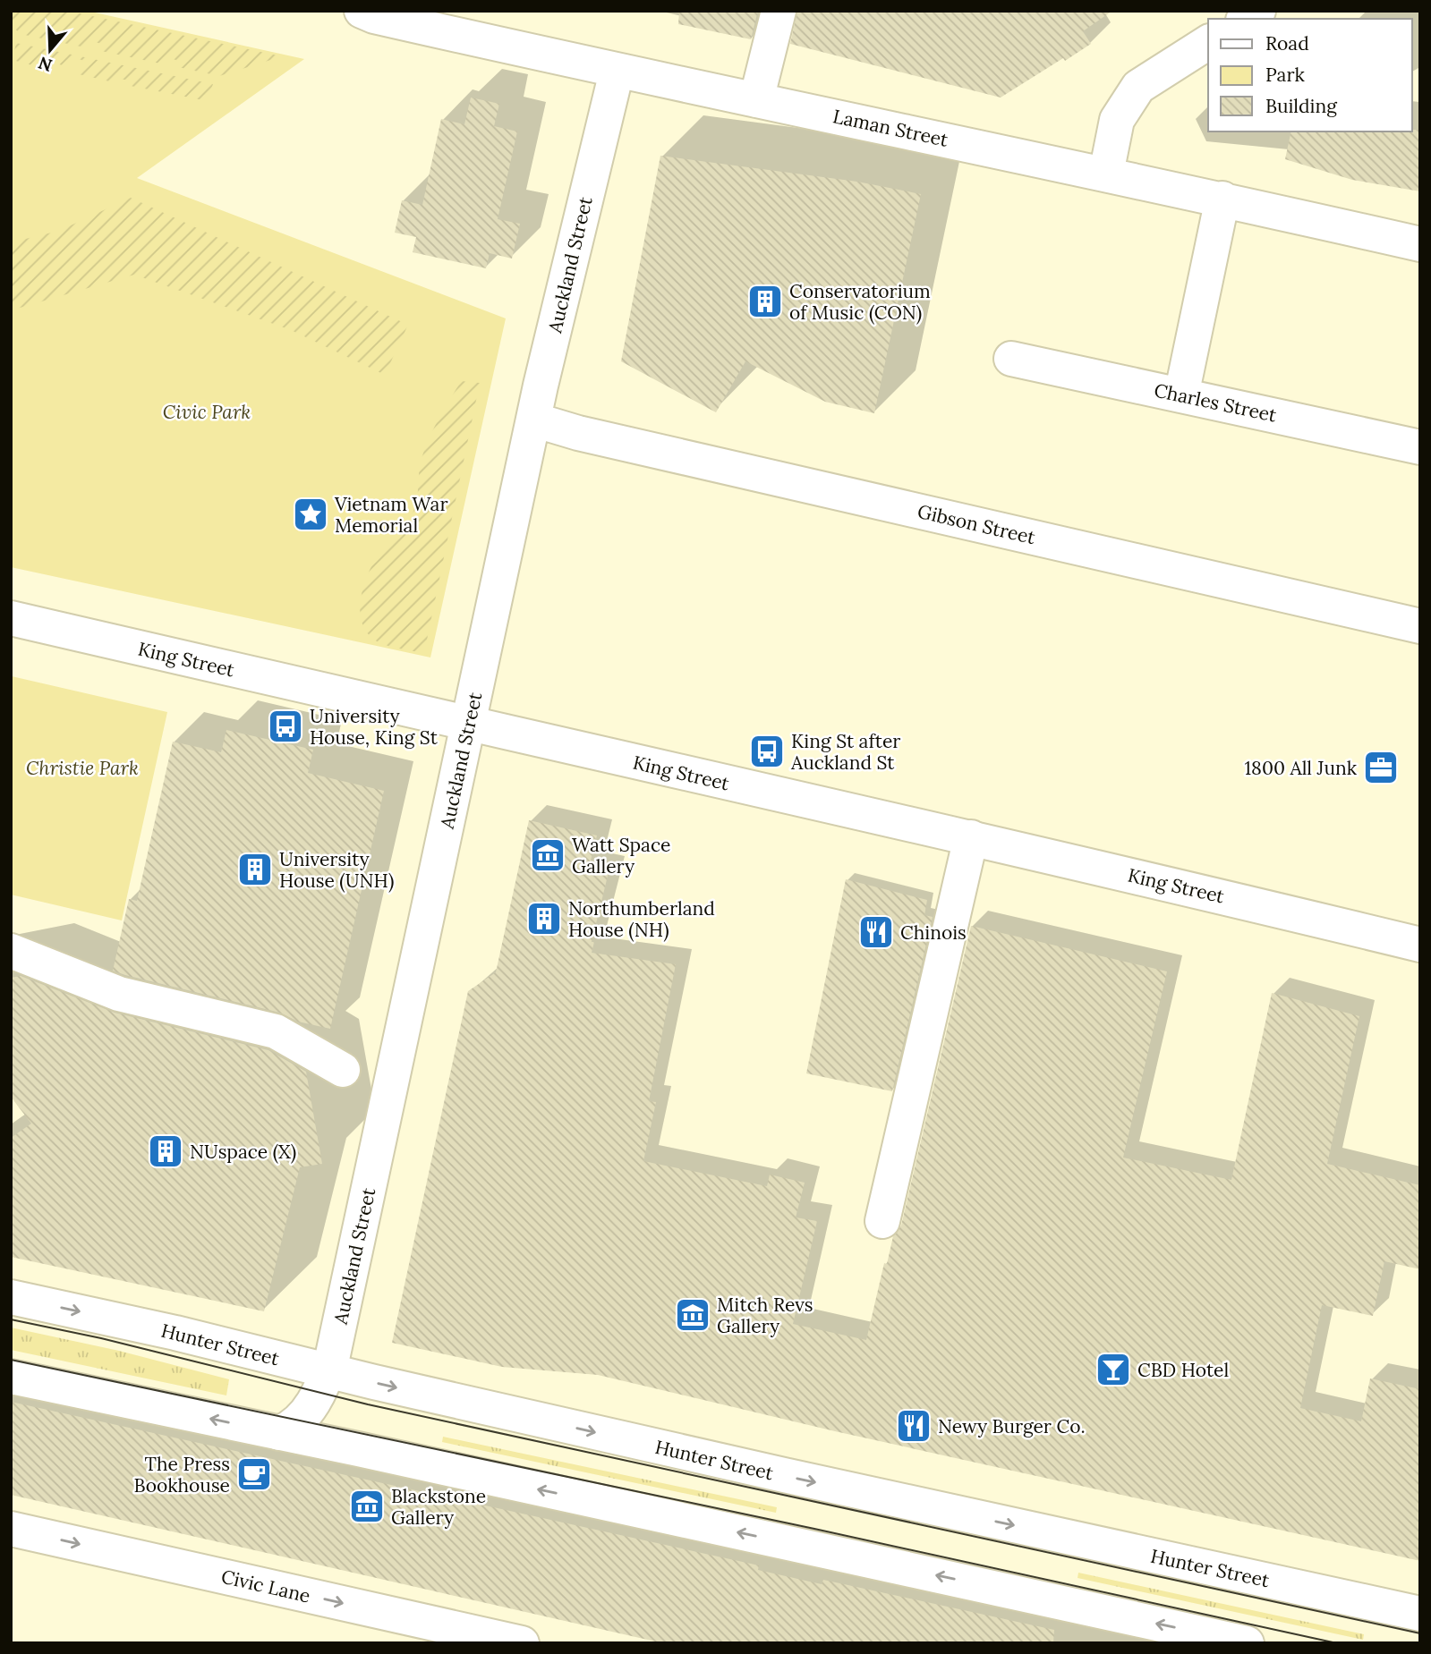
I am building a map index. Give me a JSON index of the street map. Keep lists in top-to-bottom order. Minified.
{"streets":{"street":["Laman Street","Auckland Street","Charles Street","Gibson Street","King Street","Hunter Street","Civic Lane"]},"crossings":[["Laman Street","Auckland Street"],["Auckland Street","Gibson Street"],["Auckland Street","King Street"],["Auckland Street","Hunter Street"]],"parks":["Civic Park","Christie Park"],"places":{"building":["Conservatorium of Music (CON)","University House (UNH)","Northumberland House (NH)","NUspace (X)"],"place":["Vietnam War Memorial"],"bus stop":["University House, King St","King St after Auckland St"],"office":["1800 All Junk"],"museum":["Watt Space Gallery","Mitch Revs Gallery","Blackstone Gallery"],"restaurant":["Chinois","Newy Burger Co."],"bar":["CBD Hotel"],"cafe":["The Press Bookhouse"]},"legend":["Road","Park","Building"],"north":"bottom"}
